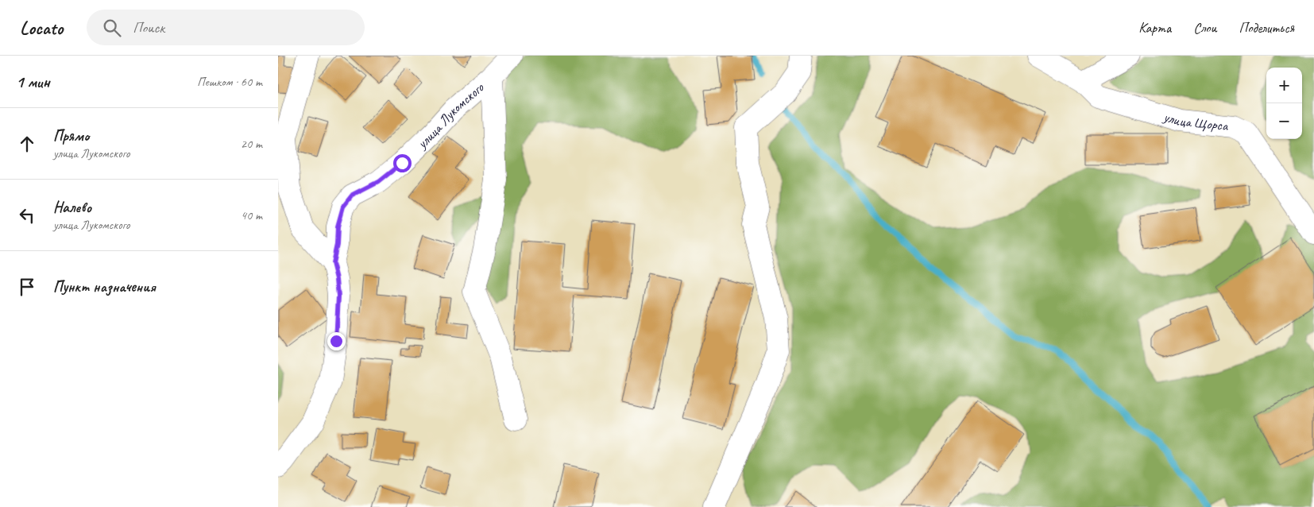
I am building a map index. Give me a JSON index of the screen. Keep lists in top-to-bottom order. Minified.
{"streets":{"street":["улица Лукомского","улица Щорса"]},"page":{"header":"Locato","search":"Поиск","nav":["Карта","Слои","Поделиться"],"heading":["1 мин","Пешком · 60 m"],"map_buttons":["+","−"],"list":[["Прямо","улица Лукомского","20 m"],["Налево","улица Лукомского","40 m"],"Пункт назначения"]}}
